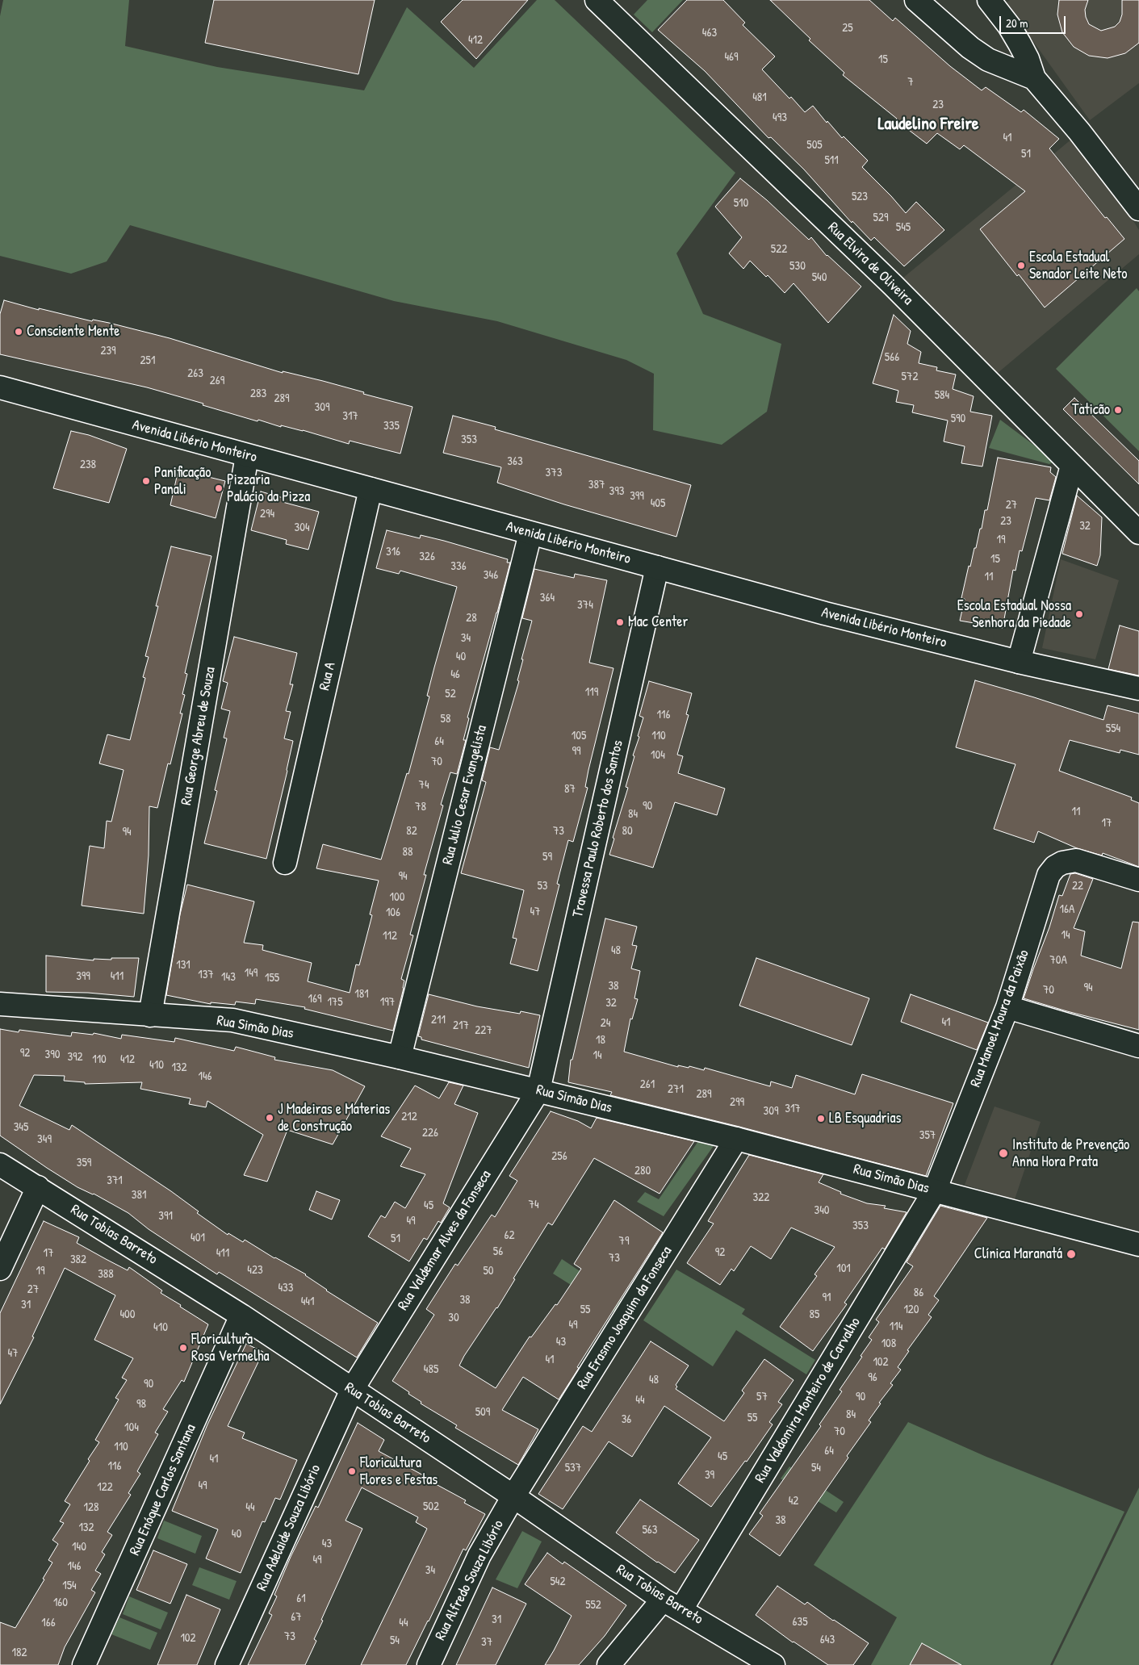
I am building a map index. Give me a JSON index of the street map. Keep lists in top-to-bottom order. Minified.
{"streets":{"street":["Rua Elvira de Oliveira","Avenida Libério Monteiro","Rua A","Rua George Abreu de Souza","Rua Julio Cesar Evangelista","Travessa Paulo Roberto dos Santos","Rua Manoel Moura da Paixão","Rua Simão Dias","Rua Tobias Barreto","Rua Valdemar Alves da Fonseca","Rua Erasmo Joaquim da Fonseca","Rua Valdomira Monteiro de Carvalho","Rua Enóque Carlos Santana","Rua Adelaide Souza Libório","Rua Alfredo Souza Libório"]},"crossings":[["Avenida Libério Monteiro","Rua A"],["Avenida Libério Monteiro","Rua George Abreu de Souza"],["Avenida Libério Monteiro","Rua Julio Cesar Evangelista"],["Avenida Libério Monteiro","Travessa Paulo Roberto dos Santos"],["Rua George Abreu de Souza","Rua Simão Dias"],["Rua Julio Cesar Evangelista","Rua Simão Dias"],["Travessa Paulo Roberto dos Santos","Rua Simão Dias"],["Travessa Paulo Roberto dos Santos","Rua Valdemar Alves da Fonseca"],["Rua Manoel Moura da Paixão","Rua Simão Dias"],["Rua Manoel Moura da Paixão","Rua Valdomira Monteiro de Carvalho"],["Rua Simão Dias","Rua Valdemar Alves da Fonseca"],["Rua Simão Dias","Rua Erasmo Joaquim da Fonseca"],["Rua Simão Dias","Rua Valdomira Monteiro de Carvalho"],["Rua Tobias Barreto","Rua Valdemar Alves da Fonseca"],["Rua Tobias Barreto","Rua Erasmo Joaquim da Fonseca"],["Rua Tobias Barreto","Rua Valdomira Monteiro de Carvalho"],["Rua Tobias Barreto","Rua Enóque Carlos Santana"],["Rua Tobias Barreto","Rua Adelaide Souza Libório"],["Rua Tobias Barreto","Rua Alfredo Souza Libório"],["Rua Valdemar Alves da Fonseca","Rua Adelaide Souza Libório"],["Rua Erasmo Joaquim da Fonseca","Rua Alfredo Souza Libório"]],"districts":["Laudelino Freire"],"places":["Escola Estadual Senador Leite Neto","Consciente Mente","Taticão","Panificação Panali","Pizzaria Palácio da Pizza","Escola Estadual Nossa Senhora da Piedade","Mac Center","J Madeiras e Materias de Construção","LB Esquadrias","Instituto de Prevenção Anna Hora Prata","Clínica Maranatá","Floricultura Rosa Vermelha","Floricultura Flores e Festas"],"house_numbers":["25","463","412","469","15","7","481","23","493","41","505","51","511","523","510","529","545","522","530","540","239","566","251","263","572","269","283","584","289","309","317","590","335","353","363","238","373","387","393","399","405","27","294","23","32","304","19","316","326","15","336","346","11","364","374","28","34","40","46","119","52","116","58","554","105","110","64","99","104","70","74","87","90","78","11","84","17","82","73","80","94","88","59","94","53","22","100","16A","47","106","14","112","48","70A","131","149","137","399","411","143","155","38","94","70","181","169","175","197","32","211","41","24","217","227","18","92","390","14","392","110","412","410","132","146","261","271","289","299","317","309","212","345","226","357","349","256","359","280","371","381","322","74","45","340","391","49","353","62","401","51","79","56","92","17","411","73","382","101","423","19","50","388","433","27","86","91","38","441","31","55","120","400","85","30","49","114","410","43","108","47","41","102","485","96","48","90","57","90","44","98","509","84","55","36","104","70","110","64","45","41","116","537","54","39","49","122","42","502","128","44","38","132","563","40","43","140","49","146","34","542","154","61","160","552","67","31","635","166","44","73","102","643","54","37","182"],"scale_bar":"20 m"}
